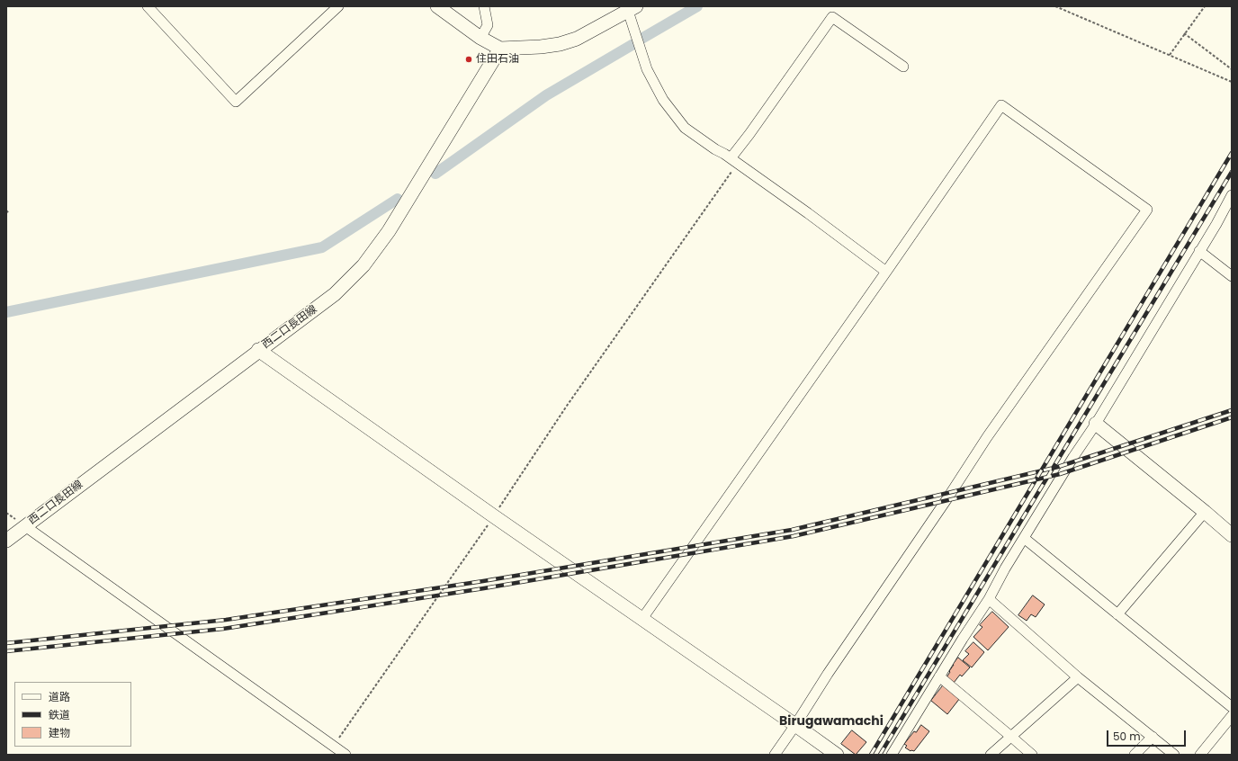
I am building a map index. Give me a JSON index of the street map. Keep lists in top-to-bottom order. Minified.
{"streets":{"main road":["西二口長田線"]},"districts":["Birugawamachi"],"places":["住田石油"],"legend":["道路","鉄道","建物"],"scale_bar":"50 m"}
